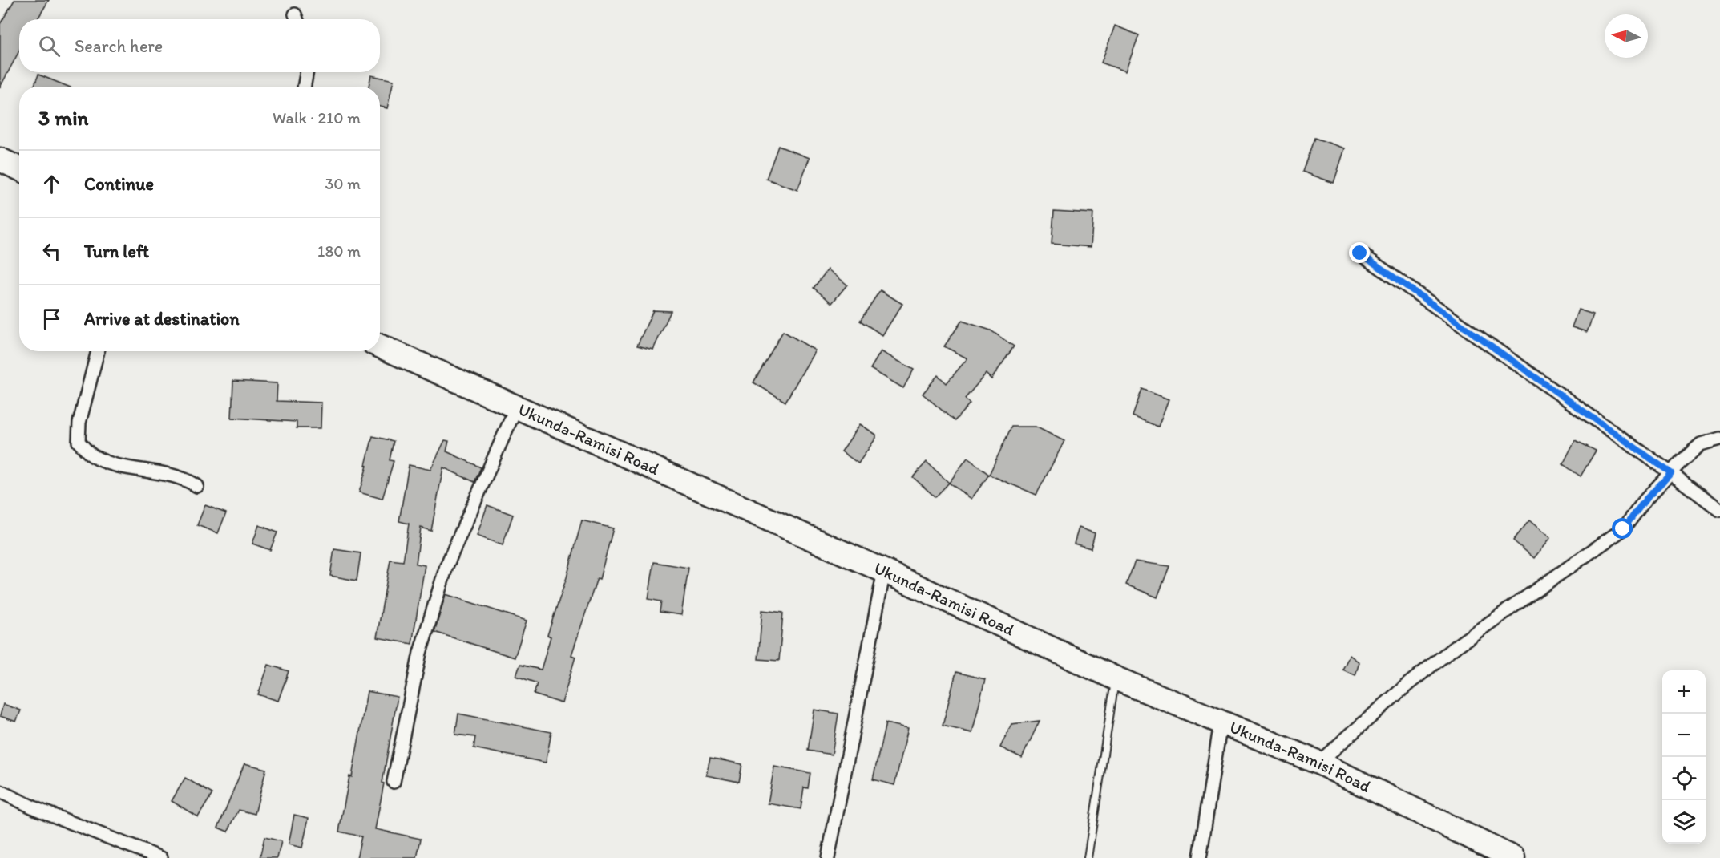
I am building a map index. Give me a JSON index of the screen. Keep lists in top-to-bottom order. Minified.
{"streets":{"highway":["Ukunda-Ramisi Road"]},"north":"left","page":{"search":"Search here","heading":["3 min","Walk · 210 m"],"list":[["Continue","30 m"],["Turn left","180 m"],"Arrive at destination"],"map_buttons":["+","−"]}}
